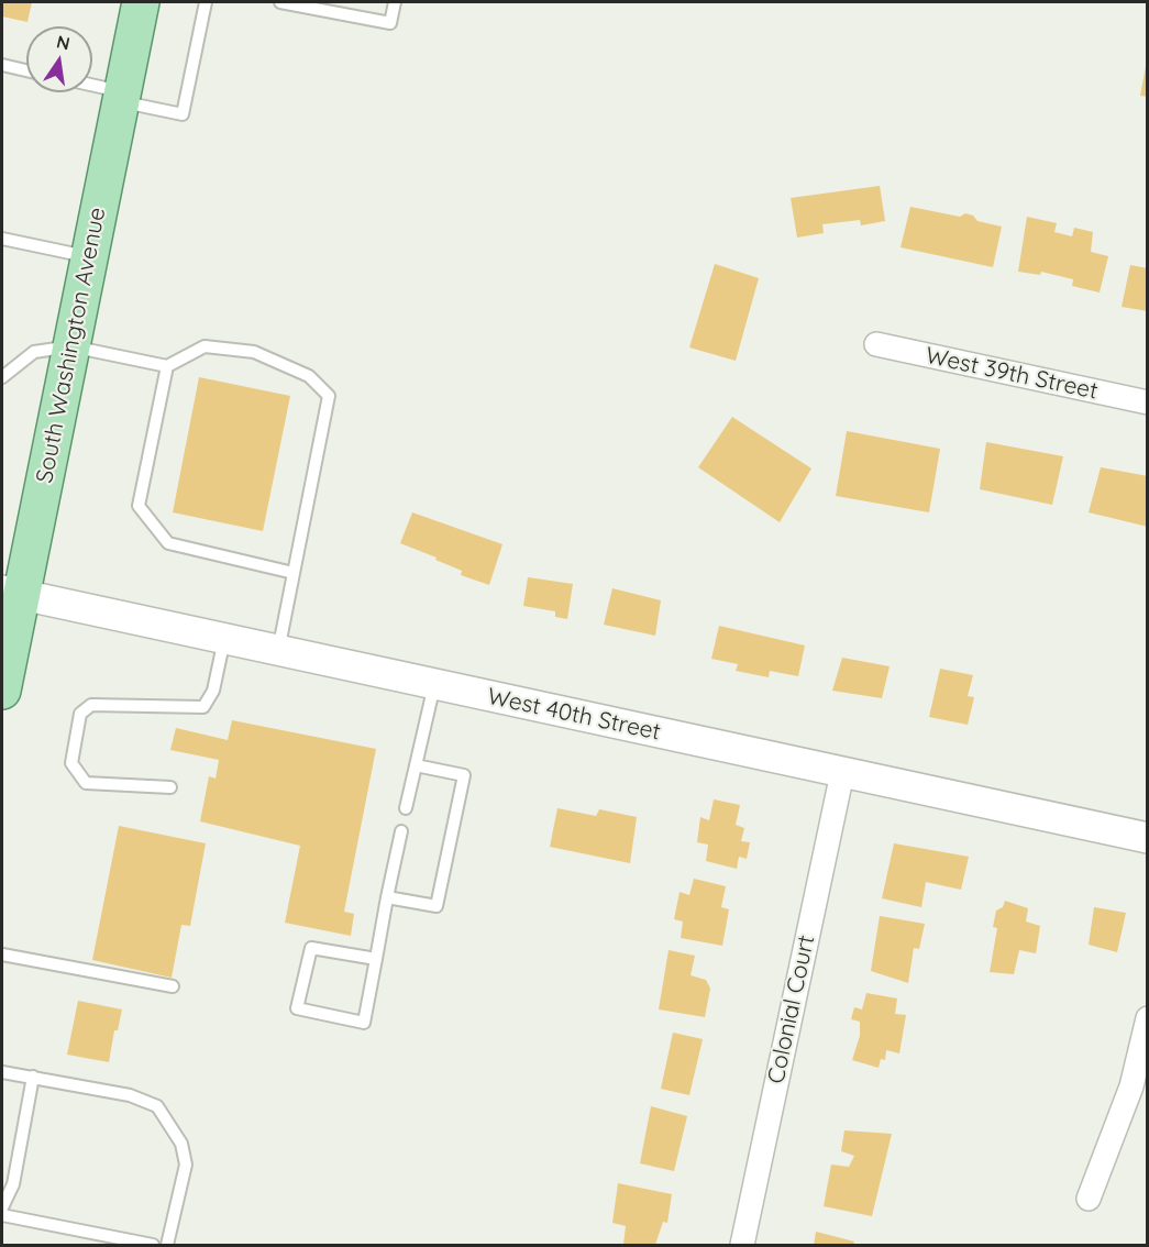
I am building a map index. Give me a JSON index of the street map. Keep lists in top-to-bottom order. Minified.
{"streets":{"main road":["South Washington Avenue"],"street":["West 39th Street","West 40th Street","Colonial Court"]},"crossings":[["South Washington Avenue","West 40th Street"],["West 40th Street","Colonial Court"]],"north":"top"}
